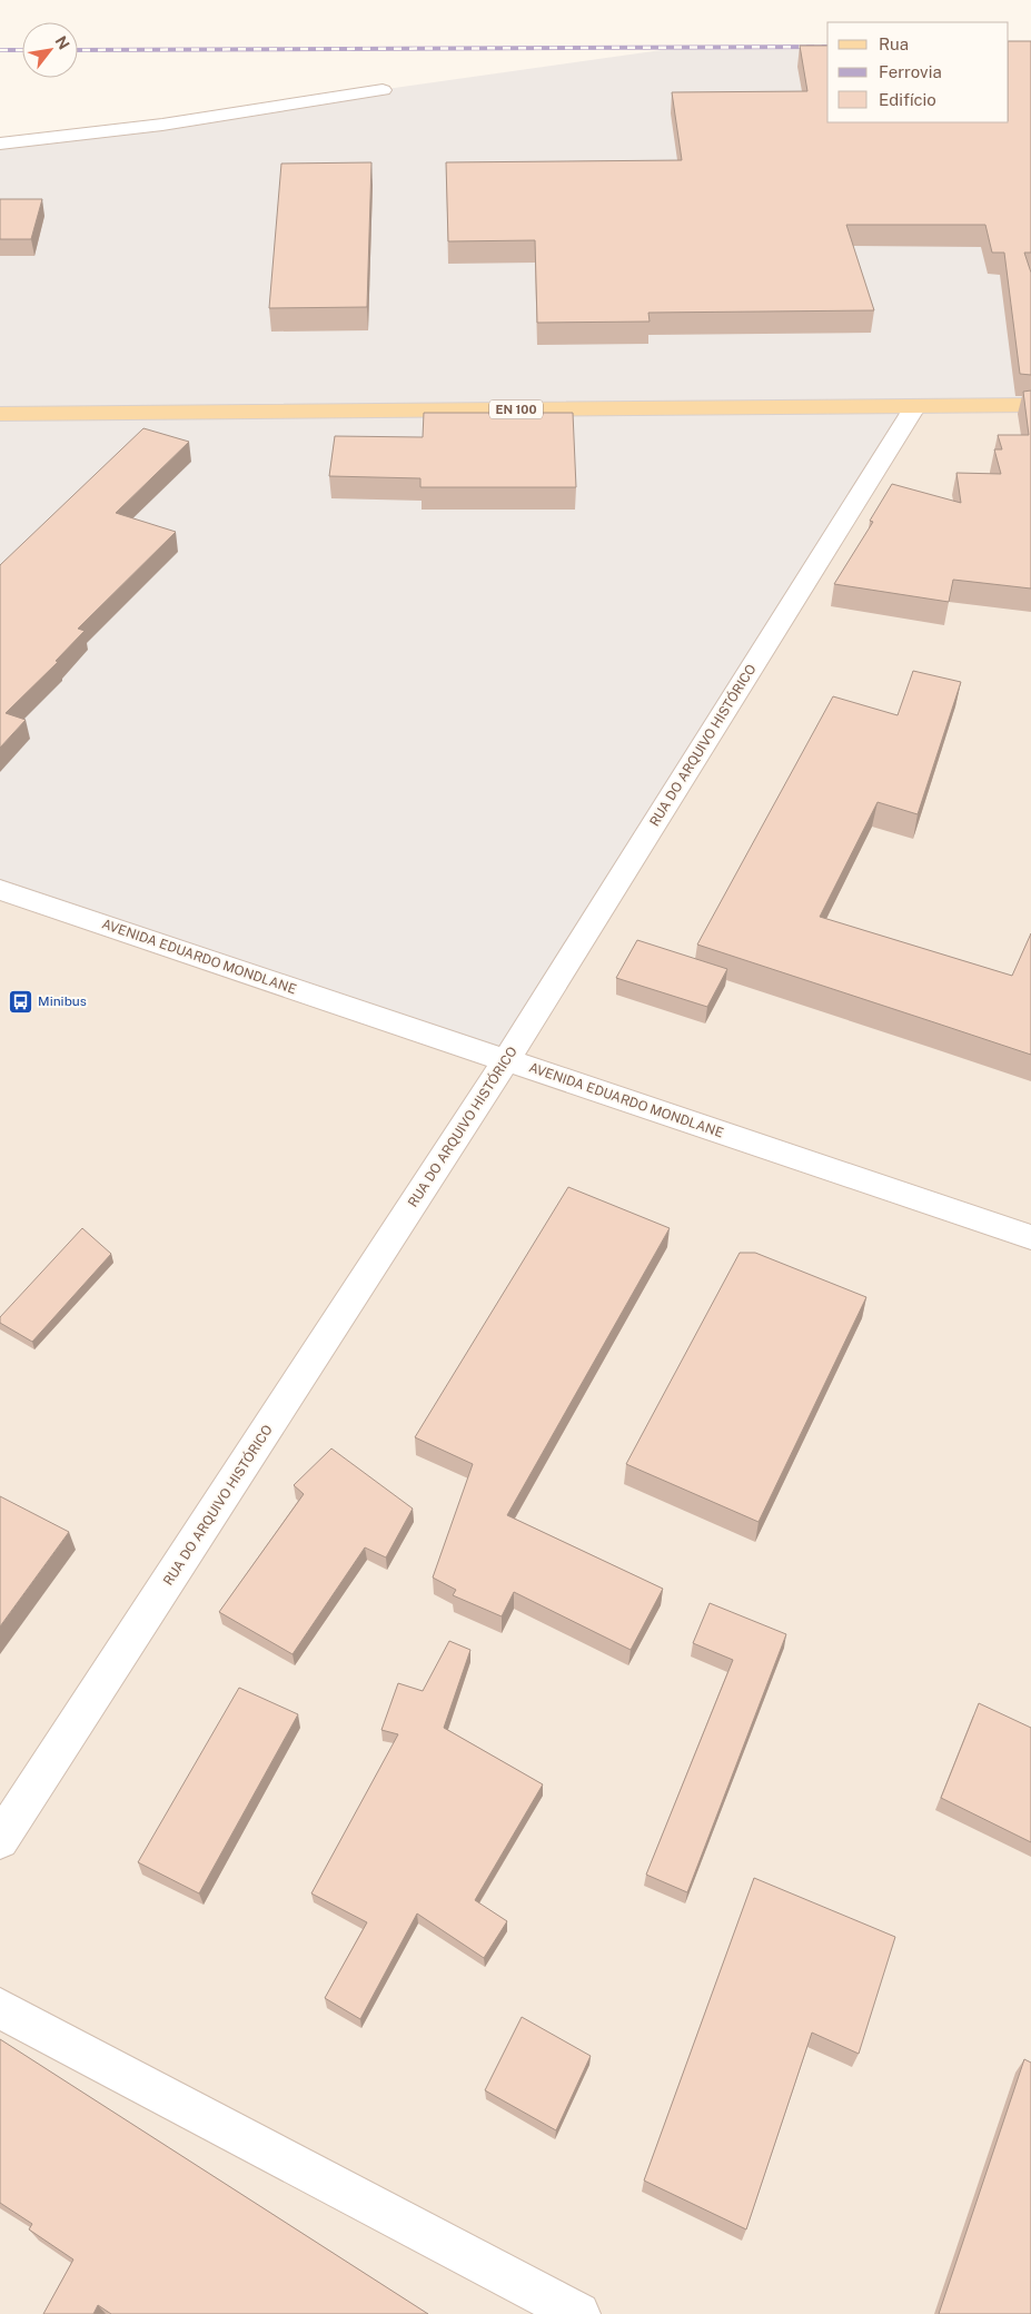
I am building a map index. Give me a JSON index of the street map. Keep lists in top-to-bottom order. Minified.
{"streets":{"main road":["EN 100"],"street":["RUA DO ARQUIVO HISTÓRICO","AVENIDA EDUARDO MONDLANE"]},"crossings":[["EN 100","RUA DO ARQUIVO HISTÓRICO"],["RUA DO ARQUIVO HISTÓRICO","AVENIDA EDUARDO MONDLANE"]],"places":{"bus stop":["Minibus"]},"legend":["Rua","Ferrovia","Edifício"],"north":"top right"}
